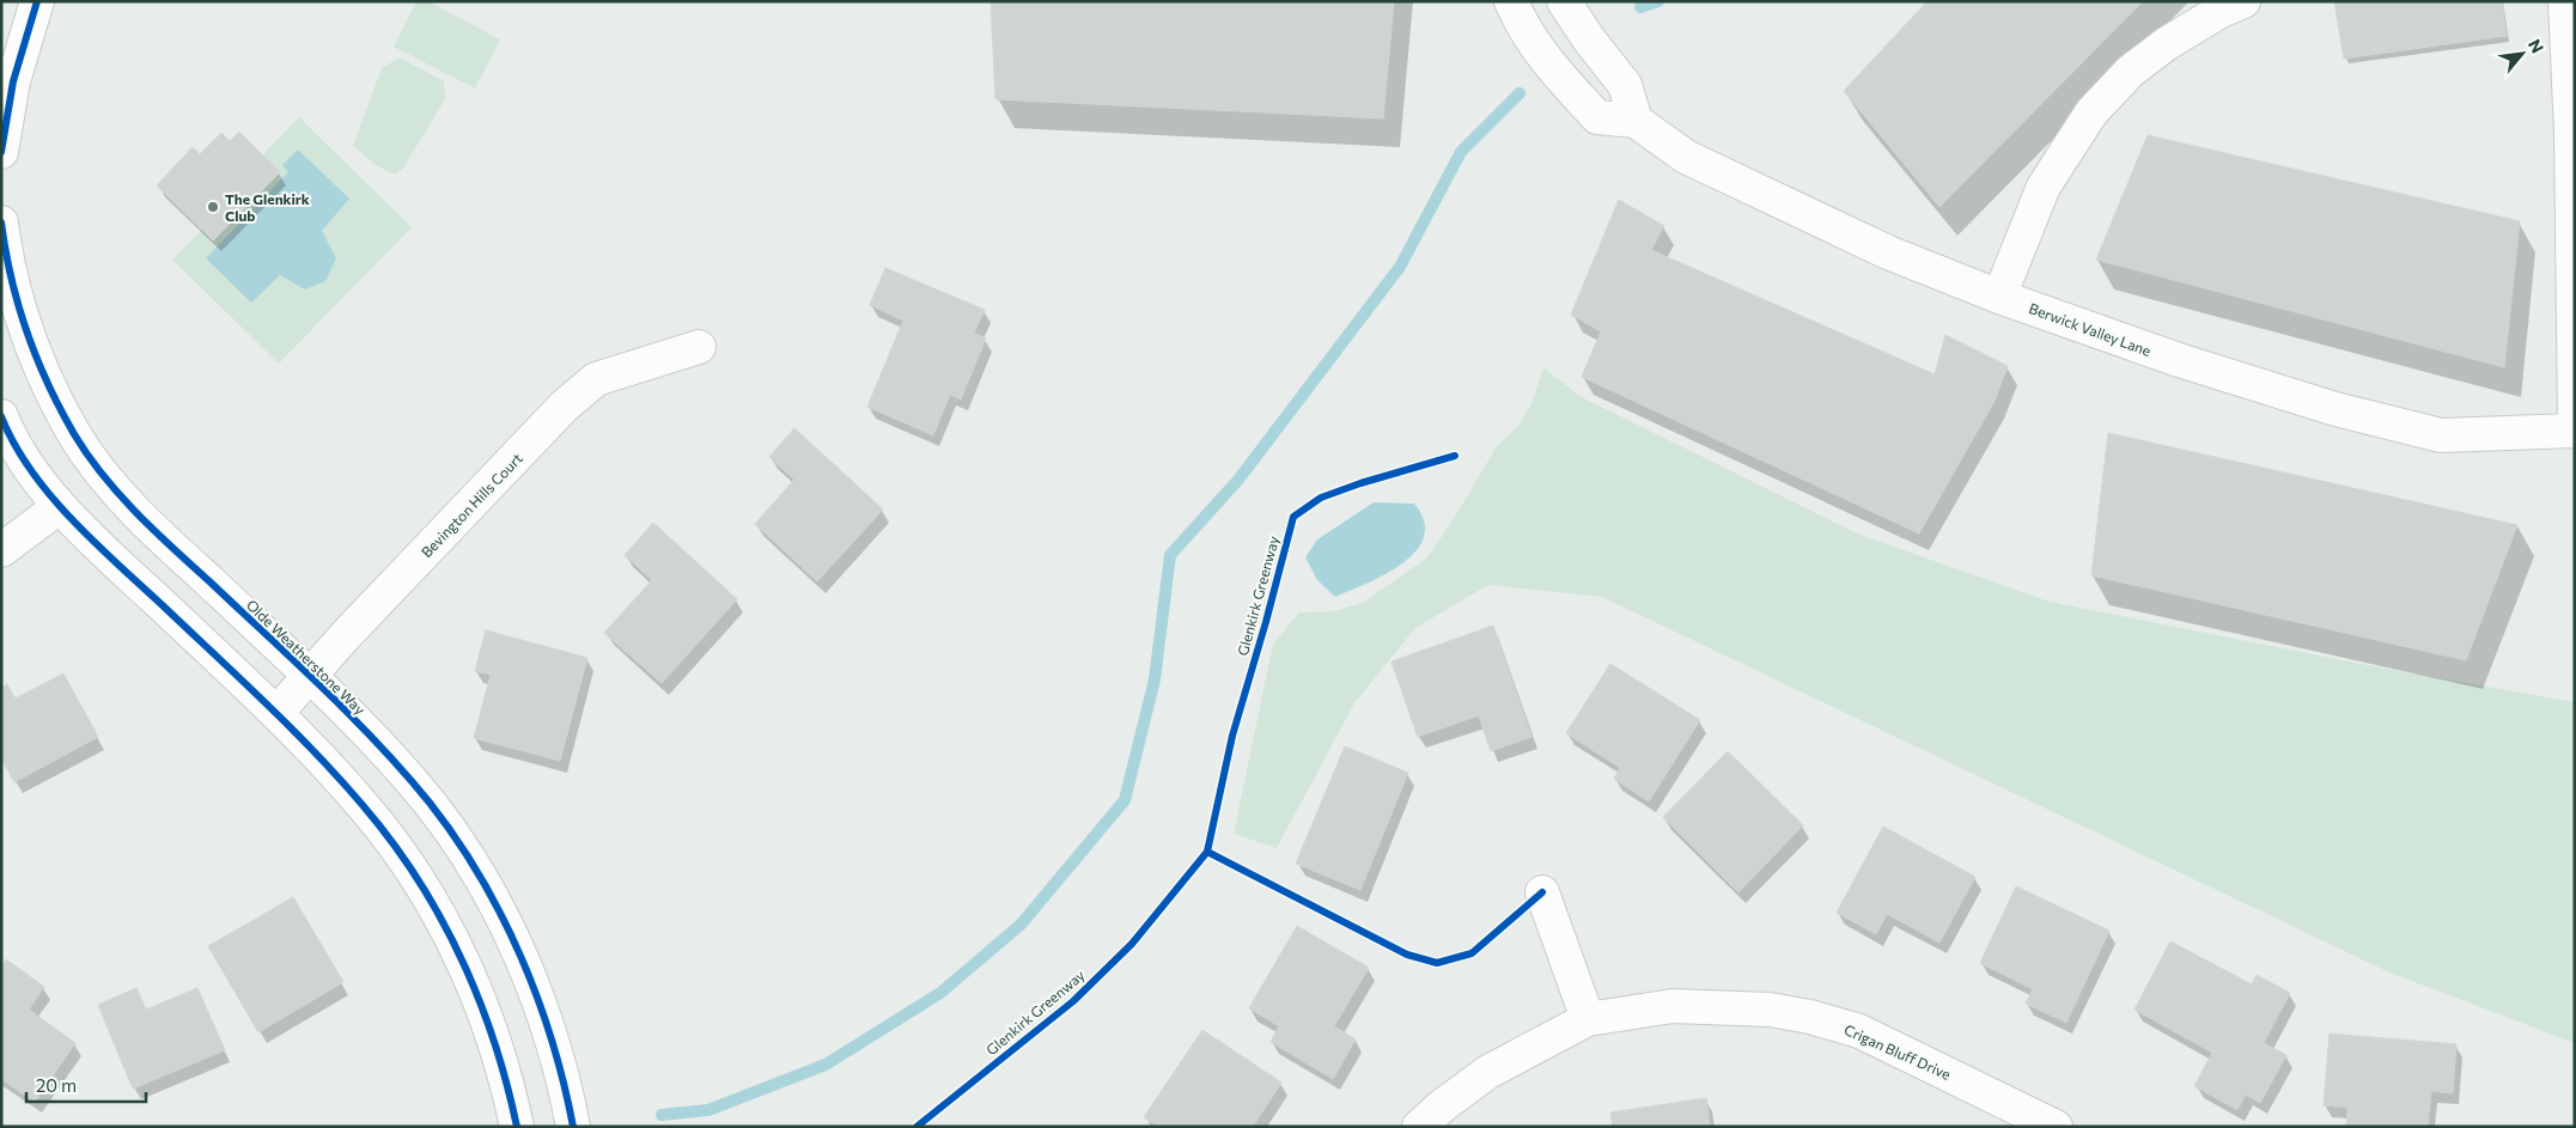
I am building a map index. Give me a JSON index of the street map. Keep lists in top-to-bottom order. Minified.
{"streets":{"street":["Berwick Valley Lane","Bevington Hills Court","Olde Weatherstone Way","Crigan Bluff Drive"],"cycle path":["Glenkirk Greenway"]},"crossings":[["Bevington Hills Court","Olde Weatherstone Way"]],"places":["The Glenkirk Club"],"scale_bar":"20 m","north":"top right"}
